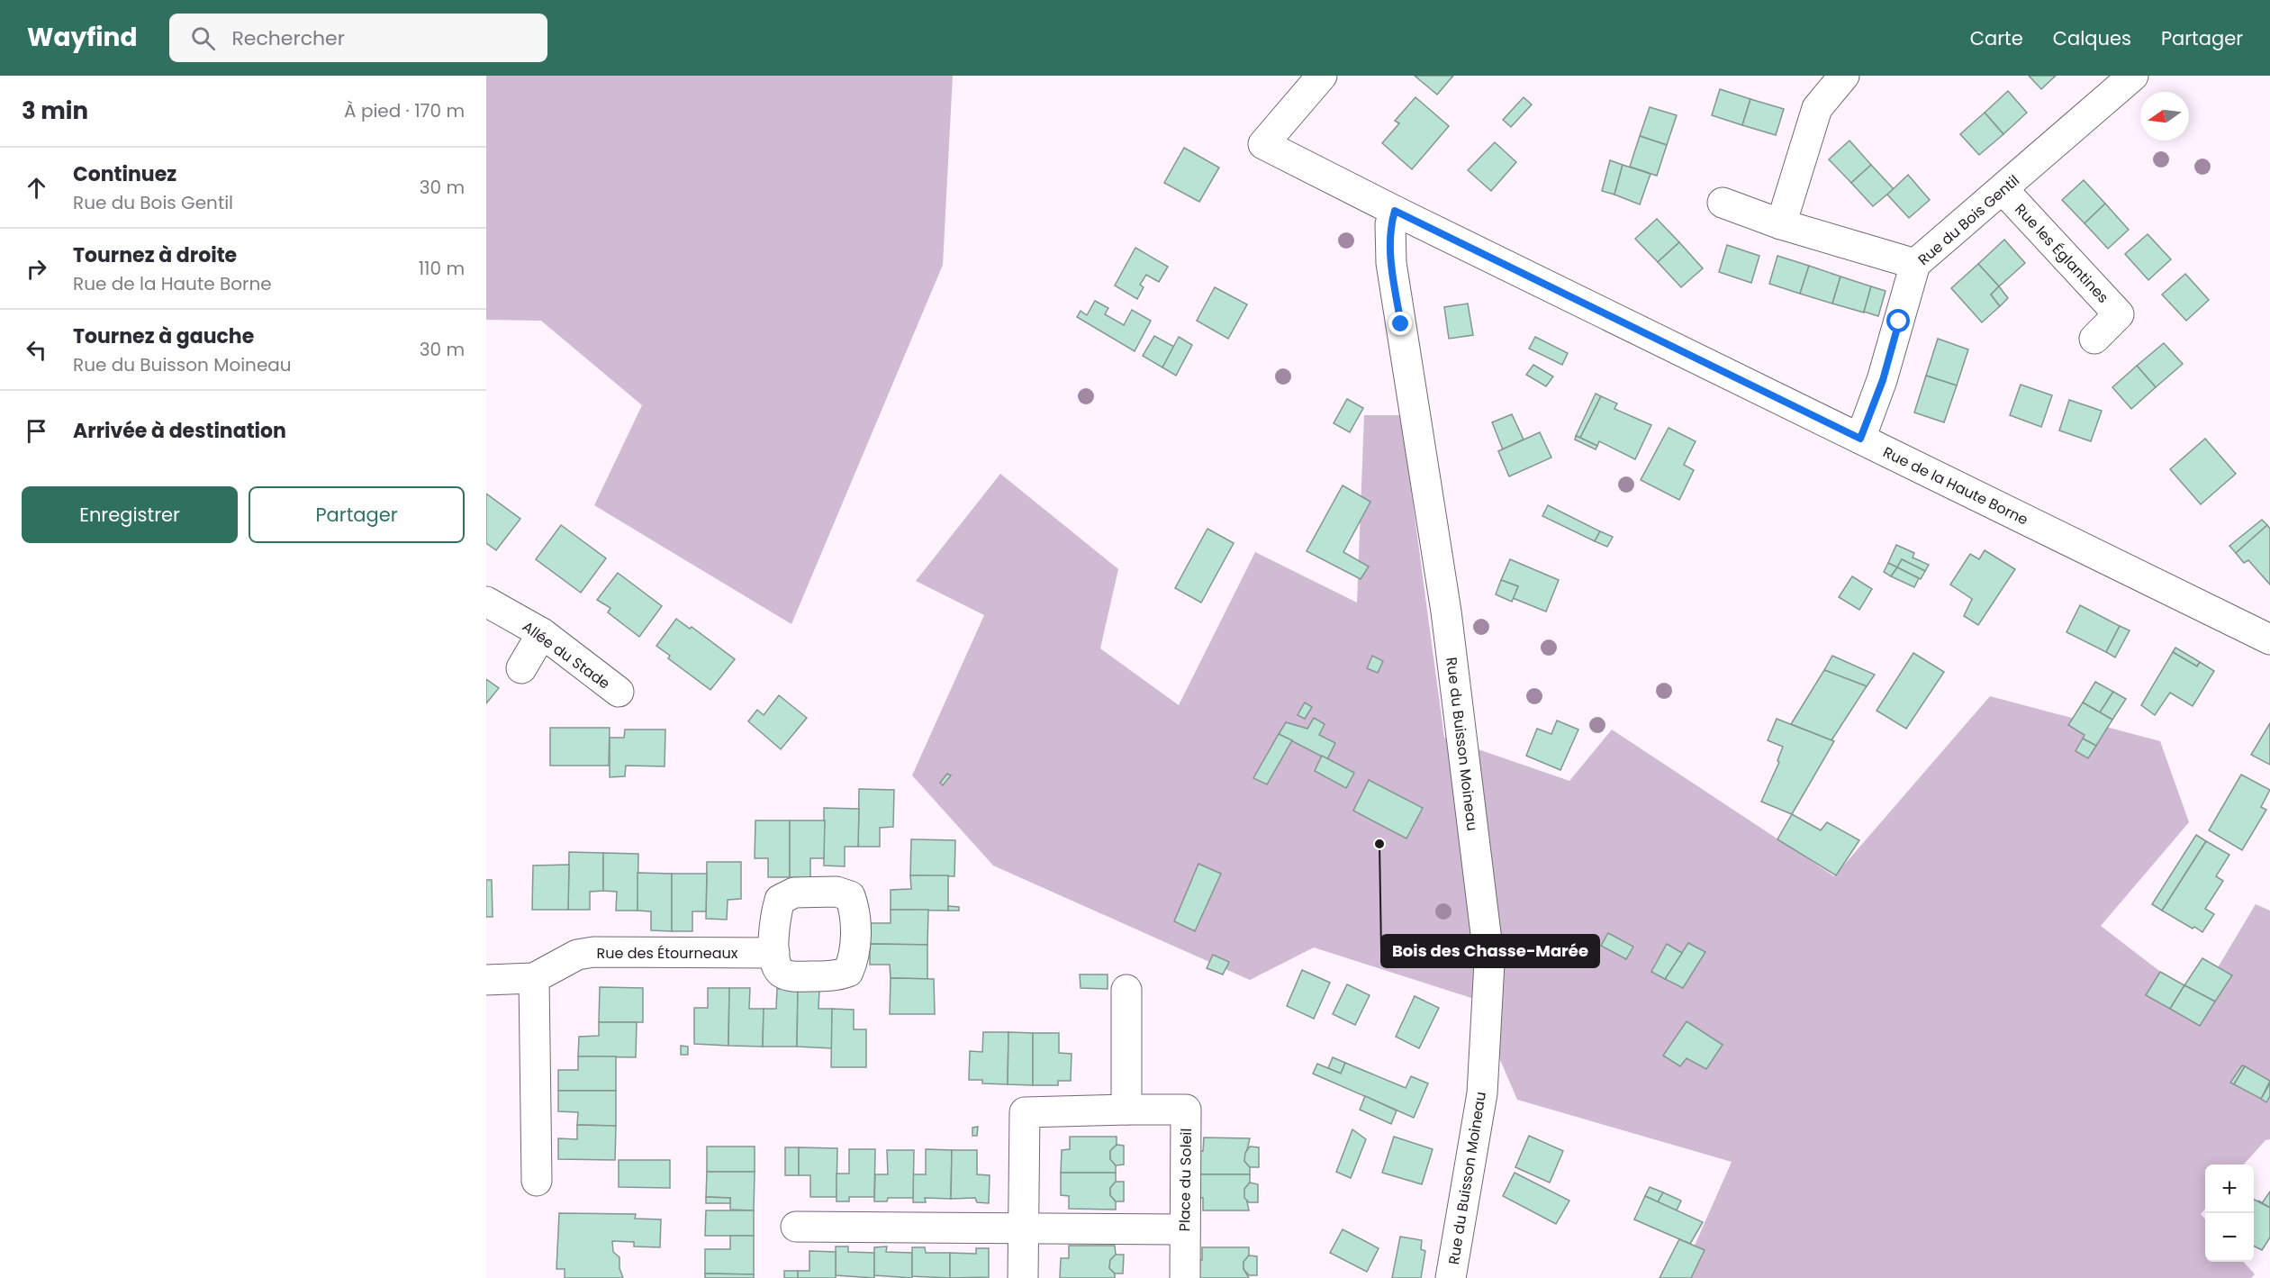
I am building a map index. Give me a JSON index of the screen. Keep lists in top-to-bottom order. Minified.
{"streets":{"street":["Rue du Bois Gentil","Rue les Églantines","Rue de la Haute Borne","Allée du Stade","Rue du Buisson Moineau","Rue des Étourneaux","Place du Soleil"]},"crossings":[["Rue du Bois Gentil","Rue les Églantines"],["Rue du Bois Gentil","Rue de la Haute Borne"],["Rue de la Haute Borne","Rue du Buisson Moineau"]],"places":["Bois des Chasse-Marée"],"north":"left","page":{"header":"Wayfind","search":"Rechercher","nav":["Carte","Calques","Partager"],"heading":["3 min","À pied · 170 m"],"list":[["Continuez","Rue du Bois Gentil","30 m"],["Tournez à droite","Rue de la Haute Borne","110 m"],["Tournez à gauche","Rue du Buisson Moineau","30 m"],"Arrivée à destination"],"buttons":["Enregistrer","Partager"],"map_buttons":["+","−"]}}
